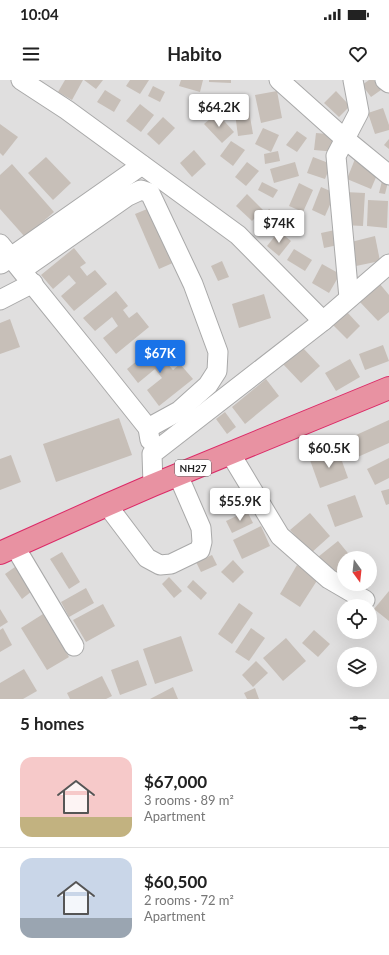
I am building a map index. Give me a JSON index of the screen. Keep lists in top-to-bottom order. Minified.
{"streets":{"highway":["NH27"]},"north":"bottom","page":{"status":"10:04","header":"Habito","price":["$64.2K","$74K","$67K","$60.5K","$55.9K"],"heading":"5 homes","list":[{"name":"$67,000","note":"3 rooms · 89 m² · Apartment"},{"name":"$60,500","note":"2 rooms · 72 m² · Apartment"}]}}
